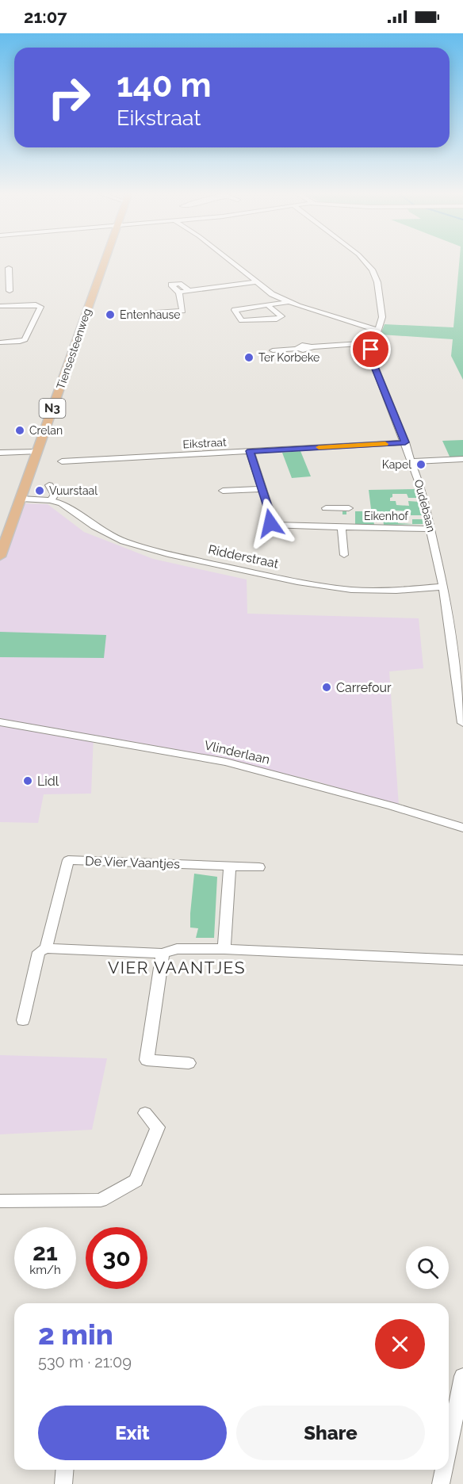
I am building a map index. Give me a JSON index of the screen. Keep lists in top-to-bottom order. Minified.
{"streets":{"main road":["Tiensesteenweg","N3"],"street":["Eikstraat","Oudebaan","Eikenhof","Ridderstraat","Vlinderlaan","De Vier Vaantjes"]},"crossings":[["Tiensesteenweg","Ridderstraat"],["Eikstraat","Oudebaan"],["Eikstraat","Eikenhof"],["Oudebaan","Eikenhof"],["Oudebaan","Ridderstraat"]],"districts":["VIER VAANTJES"],"places":["Entenhause","Ter Korbeke","Crelan","Kapel","Vuurstaal","Carrefour","Lidl"],"page":{"status":"21:07","turn":["140 m","Eikstraat"],"speed":"21 km/h","limit":"30","heading":["2 min","530 m · 21:09"],"buttons":["Exit","Share"]}}
